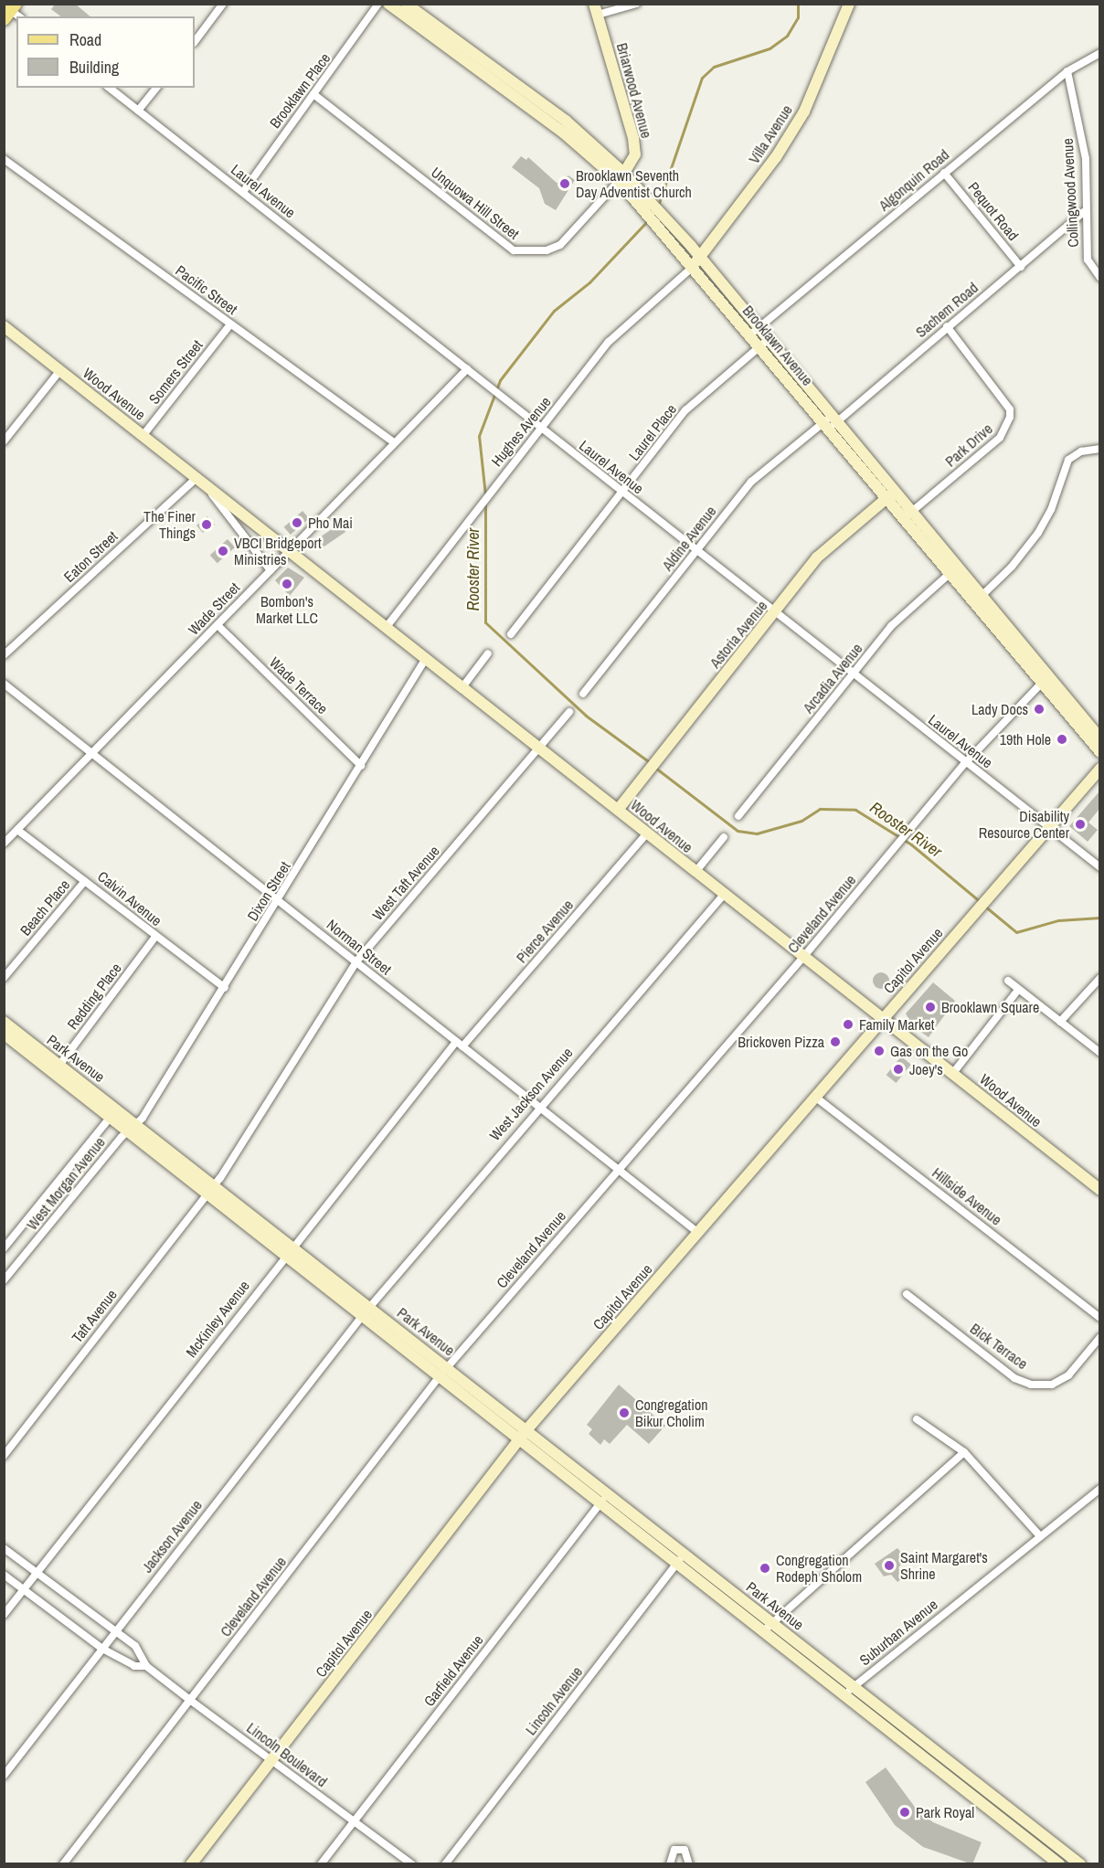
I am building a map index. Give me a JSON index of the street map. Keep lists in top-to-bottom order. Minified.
{"streets":{"main road":["Briarwood Avenue","Villa Avenue","Brooklawn Avenue","Wood Avenue","Astoria Avenue","Capitol Avenue","Park Avenue"],"street":["Brooklawn Place","Algonquin Road","Laurel Avenue","Collingwood Avenue","Unquowa Hill Street","Pequot Road","Pacific Street","Sachem Road","Somers Street","Hughes Avenue","Laurel Place","Park Drive","Aldine Avenue","Eaton Street","Wade Street","Arcadia Avenue","Wade Terrace","West Taft Avenue","Dixon Street","Calvin Avenue","Beach Place","Cleveland Avenue","Pierce Avenue","Norman Street","Redding Place","West Jackson Avenue","West Morgan Avenue","Hillside Avenue","Taft Avenue","McKinley Avenue","Bick Terrace","Jackson Avenue","Suburban Avenue","Garfield Avenue","Lincoln Avenue","Lincoln Boulevard"]},"crossings":[["Brooklawn Place","Laurel Avenue"],["Brooklawn Place","Unquowa Hill Street"],["Briarwood Avenue","Unquowa Hill Street"],["Briarwood Avenue","Brooklawn Avenue"],["Villa Avenue","Brooklawn Avenue"],["Villa Avenue","Hughes Avenue"],["Algonquin Road","Collingwood Avenue"],["Algonquin Road","Pequot Road"],["Algonquin Road","Brooklawn Avenue"],["Laurel Avenue","Hughes Avenue"],["Laurel Avenue","Laurel Place"],["Laurel Avenue","Aldine Avenue"],["Laurel Avenue","Wade Street"],["Laurel Avenue","Astoria Avenue"],["Laurel Avenue","Arcadia Avenue"],["Laurel Avenue","Cleveland Avenue"],["Laurel Avenue","Capitol Avenue"],["Collingwood Avenue","Sachem Road"],["Unquowa Hill Street","Brooklawn Avenue"],["Pequot Road","Sachem Road"],["Pacific Street","Somers Street"],["Pacific Street","Wade Street"],["Sachem Road","Brooklawn Avenue"],["Sachem Road","Park Drive"],["Sachem Road","Aldine Avenue"],["Brooklawn Avenue","Hughes Avenue"],["Brooklawn Avenue","Laurel Place"],["Brooklawn Avenue","Park Drive"],["Brooklawn Avenue","Aldine Avenue"],["Brooklawn Avenue","Astoria Avenue"],["Brooklawn Avenue","Arcadia Avenue"],["Brooklawn Avenue","Cleveland Avenue"],["Somers Street","Wood Avenue"],["Wood Avenue","Hughes Avenue"],["Wood Avenue","Eaton Street"],["Wood Avenue","Wade Street"],["Wood Avenue","Astoria Avenue"],["Wood Avenue","West Taft Avenue"],["Wood Avenue","Dixon Street"],["Wood Avenue","Cleveland Avenue"],["Wood Avenue","Pierce Avenue"],["Wood Avenue","Capitol Avenue"],["Wood Avenue","West Jackson Avenue"],["Wade Street","Wade Terrace"],["Wade Street","Calvin Avenue"],["Wade Street","Norman Street"],["Wade Terrace","Dixon Street"],["West Taft Avenue","Norman Street"],["West Taft Avenue","Park Avenue"],["West Taft Avenue","Taft Avenue"],["Dixon Street","Calvin Avenue"],["Dixon Street","Norman Street"],["Dixon Street","Park Avenue"],["Dixon Street","West Morgan Avenue"],["Calvin Avenue","Beach Place"],["Calvin Avenue","Redding Place"],["Cleveland Avenue","Norman Street"],["Cleveland Avenue","Park Avenue"],["Cleveland Avenue","Lincoln Boulevard"],["Pierce Avenue","Norman Street"],["Pierce Avenue","McKinley Avenue"],["Norman Street","Capitol Avenue"],["Norman Street","West Jackson Avenue"],["Norman Street","McKinley Avenue"],["Capitol Avenue","Park Avenue"],["Capitol Avenue","Hillside Avenue"],["Capitol Avenue","Lincoln Boulevard"],["Redding Place","Park Avenue"],["Park Avenue","West Jackson Avenue"],["Park Avenue","West Morgan Avenue"],["Park Avenue","Taft Avenue"],["Park Avenue","McKinley Avenue"],["Park Avenue","Jackson Avenue"],["Park Avenue","Suburban Avenue"],["Park Avenue","Garfield Avenue"],["Park Avenue","Lincoln Avenue"],["West Jackson Avenue","Jackson Avenue"],["McKinley Avenue","Lincoln Boulevard"],["Jackson Avenue","Lincoln Boulevard"],["Garfield Avenue","Lincoln Boulevard"]],"water":["Rooster River"],"places":["Brooklawn Seventh Day Adventist Church","Pho Mai","The Finer Things","VBCI Bridgeport Ministries","Bombon's Market LLC","Lady Docs","19th Hole","Disability Resource Center","Brooklawn Square","Family Market","Brickoven Pizza","Gas on the Go","Joey's","Congregation Bikur Cholim","Saint Margaret's Shrine","Congregation Rodeph Sholom","Park Royal"],"legend":["Road","Building"]}
